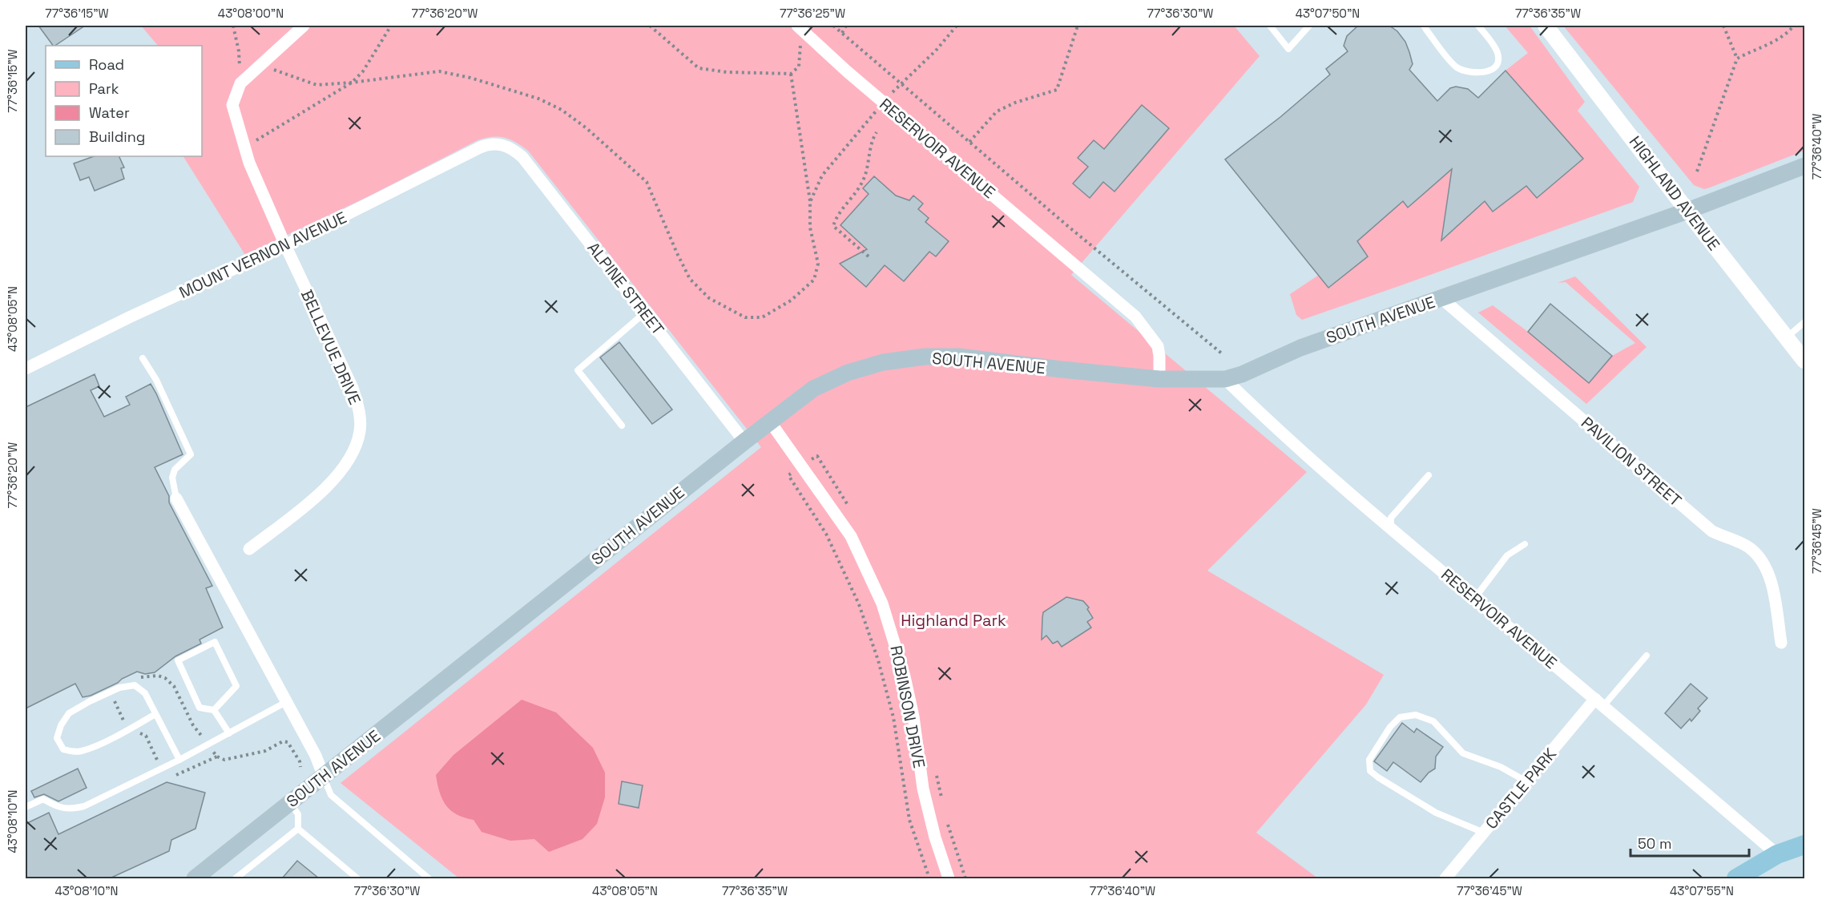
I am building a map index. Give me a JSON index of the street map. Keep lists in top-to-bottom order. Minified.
{"streets":{"main road":["SOUTH AVENUE"],"street":["RESERVOIR AVENUE","HIGHLAND AVENUE","MOUNT VERNON AVENUE","ALPINE STREET","BELLEVUE DRIVE","PAVILION STREET","ROBINSON DRIVE","CASTLE PARK"]},"crossings":[["RESERVOIR AVENUE","SOUTH AVENUE"],["RESERVOIR AVENUE","CASTLE PARK"],["HIGHLAND AVENUE","SOUTH AVENUE"],["MOUNT VERNON AVENUE","ALPINE STREET"],["MOUNT VERNON AVENUE","BELLEVUE DRIVE"],["ALPINE STREET","SOUTH AVENUE"],["SOUTH AVENUE","PAVILION STREET"],["SOUTH AVENUE","ROBINSON DRIVE"]],"parks":["Highland Park"],"legend":["Road","Park","Water","Building"],"scale_bar":"50 m","coordinates":["77°36'15\"W","43°08'00\"N","77°36'20\"W","77°36'25\"W","77°36'30\"W","43°07'50\"N","77°36'35\"W","77°36'40\"W","43°08'05\"N","77°36'45\"W","43°08'10\"N","43°07'55\"N"]}
